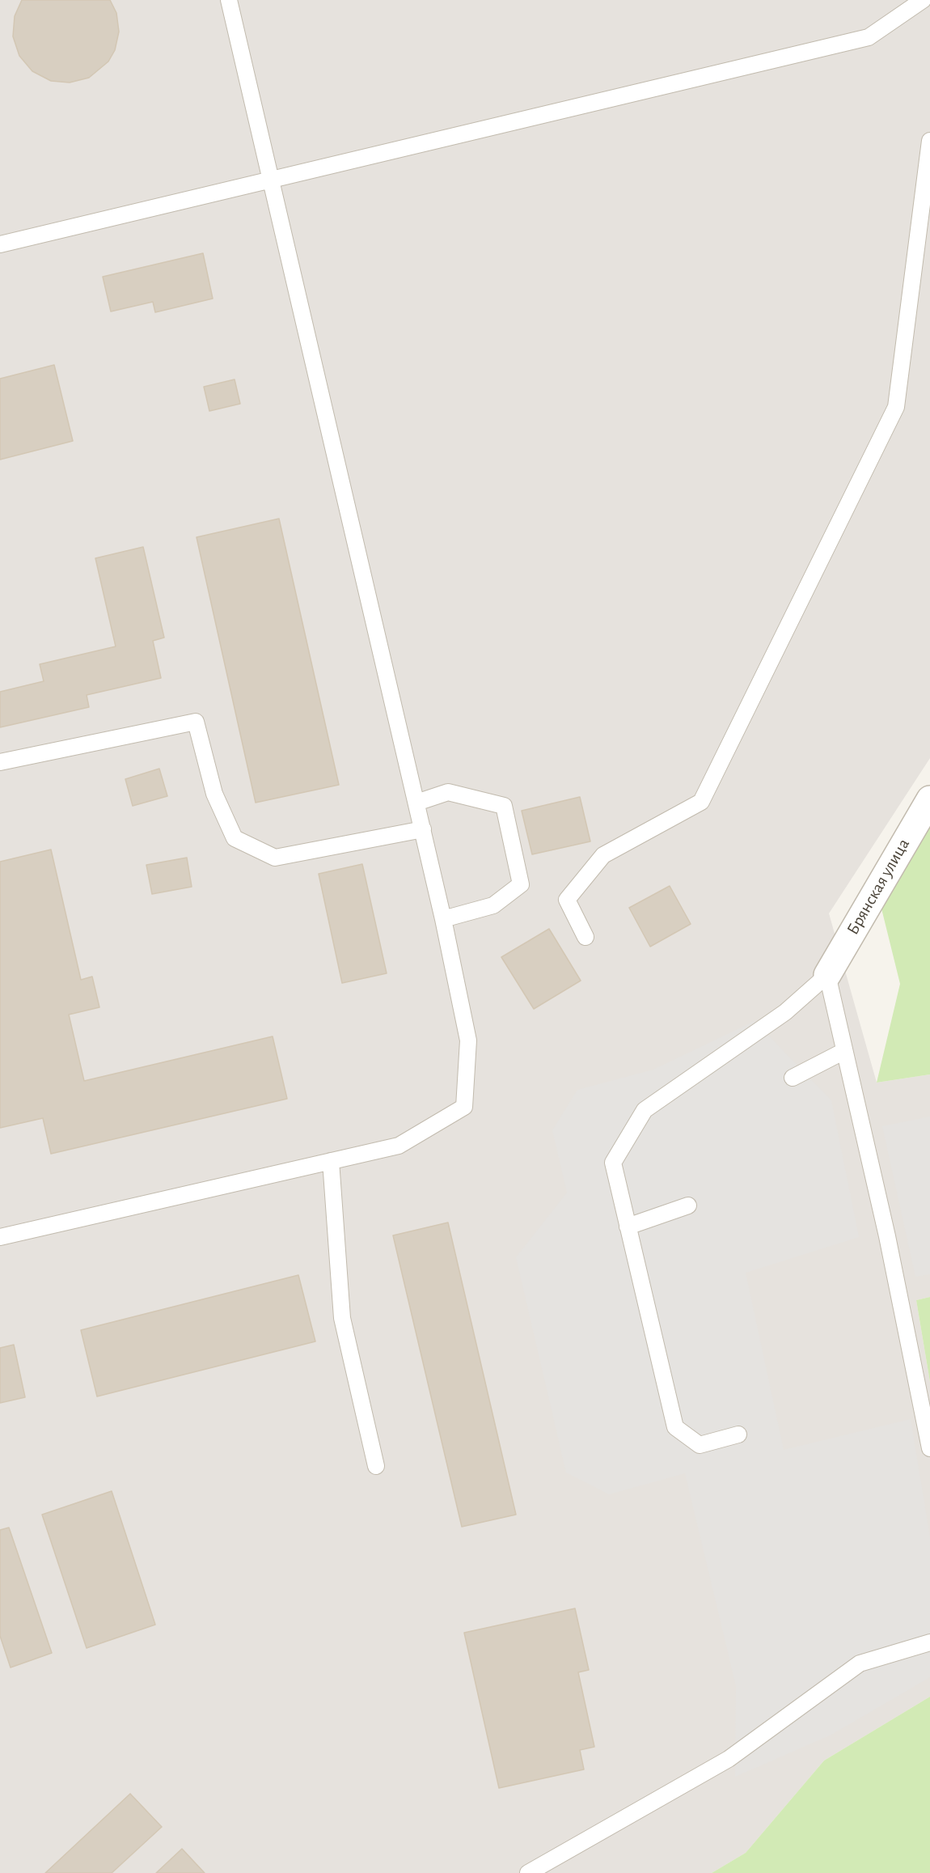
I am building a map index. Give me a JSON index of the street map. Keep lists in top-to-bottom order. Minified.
{"streets":{"street":["Брянская улица"]}}
